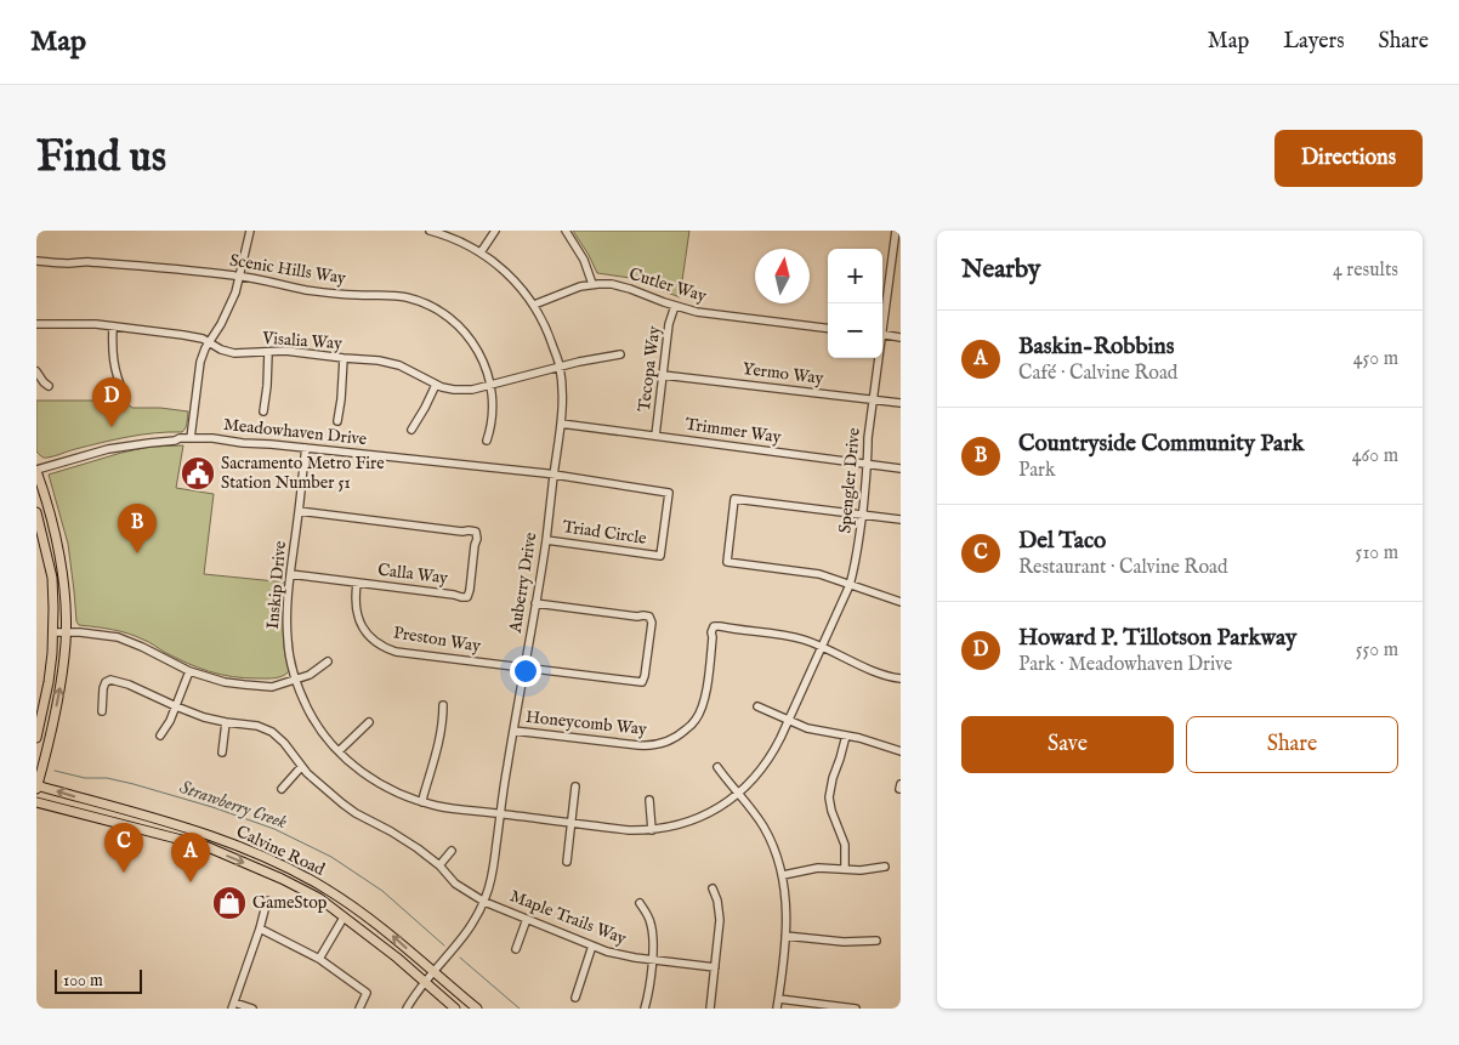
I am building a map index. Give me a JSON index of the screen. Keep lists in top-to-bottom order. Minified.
{"streets":{"main road":["Calvine Road"],"street":["Scenic Hills Way","Cutler Way","Visalia Way","Tecopa Way","Yermo Way","Trimmer Way","Meadowhaven Drive","Spengler Drive","Triad Circle","Calla Way","Auberry Drive","Inskip Drive","Preston Way","Honeycomb Way","Maple Trails Way"]},"crossings":[["Scenic Hills Way","Visalia Way"],["Cutler Way","Tecopa Way"],["Cutler Way","Auberry Drive"],["Visalia Way","Auberry Drive"],["Tecopa Way","Yermo Way"],["Tecopa Way","Trimmer Way"],["Yermo Way","Spengler Drive"],["Trimmer Way","Spengler Drive"],["Trimmer Way","Auberry Drive"],["Meadowhaven Drive","Triad Circle"],["Meadowhaven Drive","Auberry Drive"],["Meadowhaven Drive","Inskip Drive"],["Spengler Drive","Auberry Drive"],["Spengler Drive","Inskip Drive"],["Spengler Drive","Honeycomb Way"],["Triad Circle","Auberry Drive"],["Calla Way","Inskip Drive"],["Calla Way","Preston Way"],["Auberry Drive","Inskip Drive"],["Auberry Drive","Preston Way"],["Auberry Drive","Honeycomb Way"],["Auberry Drive","Calvine Road"],["Auberry Drive","Maple Trails Way"]],"water":["Strawberry Creek"],"places":{"public building":["Sacramento Metro Fire Station Number 51"],"shop":["GameStop"]},"scale_bar":"100 m","north":"top","page":{"header":"Map","nav":["Map","Layers","Share"],"buttons":["Directions",["Save","Share"]],"title":"Find us","heading":["Nearby","4 results"],"map_buttons":["+","−"],"list":[{"mark":"A","name":"Baskin-Robbins","note":"Café · Calvine Road","value":"450 m"},{"mark":"B","name":"Countryside Community Park","note":"Park","value":"460 m"},{"mark":"C","name":"Del Taco","note":"Restaurant · Calvine Road","value":"510 m"},{"mark":"D","name":"Howard P. Tillotson Parkway","note":"Park · Meadowhaven Drive","value":"550 m"}],"pins":["D","B","C","A"],"scale":"100 m"}}
